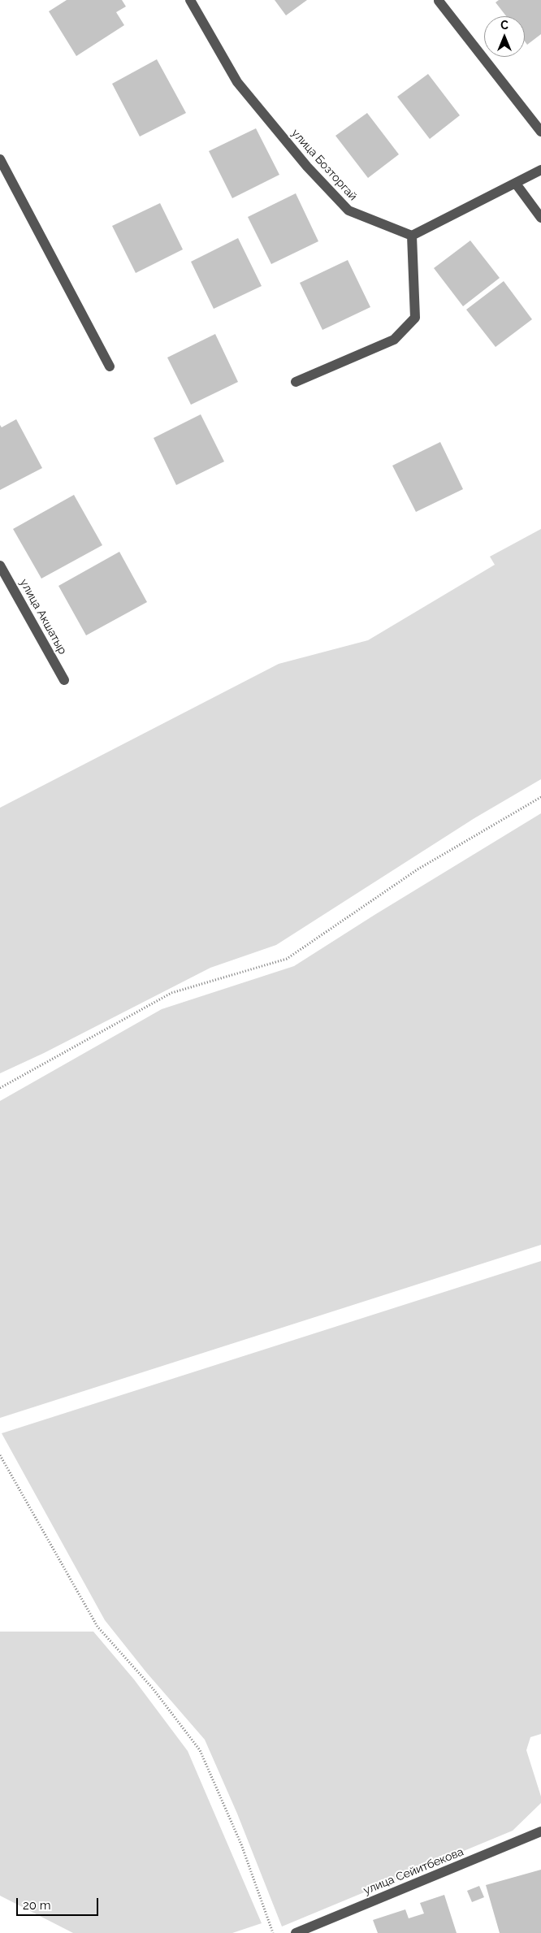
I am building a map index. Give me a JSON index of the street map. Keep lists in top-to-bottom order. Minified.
{"streets":{"street":["улица Бозторгай","улица Акшатыр","улица Сейитбекова"]},"scale_bar":"20 m","north":"top"}
